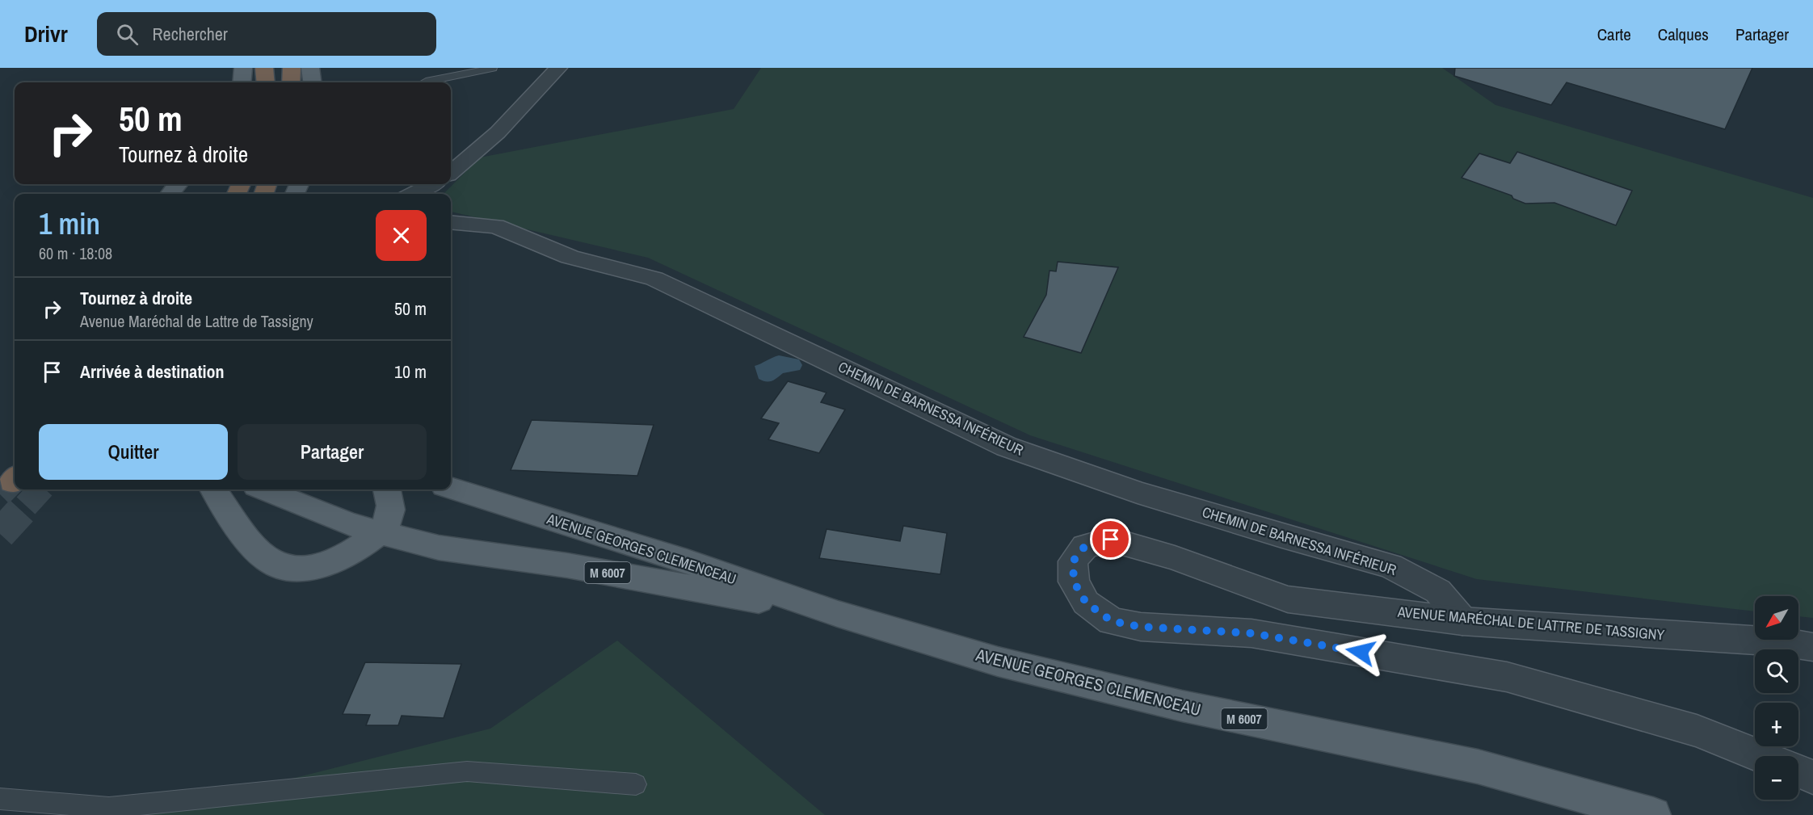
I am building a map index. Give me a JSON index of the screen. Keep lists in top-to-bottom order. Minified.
{"streets":{"main road":["AVENUE GEORGES CLEMENCEAU","M 6007"],"street":["CHEMIN DE BARNESSA INFÉRIEUR","AVENUE MARÉCHAL DE LATTRE DE TASSIGNY"]},"crossings":[["CHEMIN DE BARNESSA INFÉRIEUR","AVENUE MARÉCHAL DE LATTRE DE TASSIGNY"]],"north":"bottom left","page":{"header":"Drivr","search":"Rechercher","nav":["Carte","Calques","Partager"],"turn":["50 m","Tournez à droite"],"heading":["1 min","60 m · 18:08"],"list":[{"name":"Tournez à droite","note":"Avenue Maréchal de Lattre de Tassigny","value":"50 m"},{"name":"Arrivée à destination","value":"10 m"}],"buttons":["Quitter","Partager"],"map_buttons":["+","−"]}}
